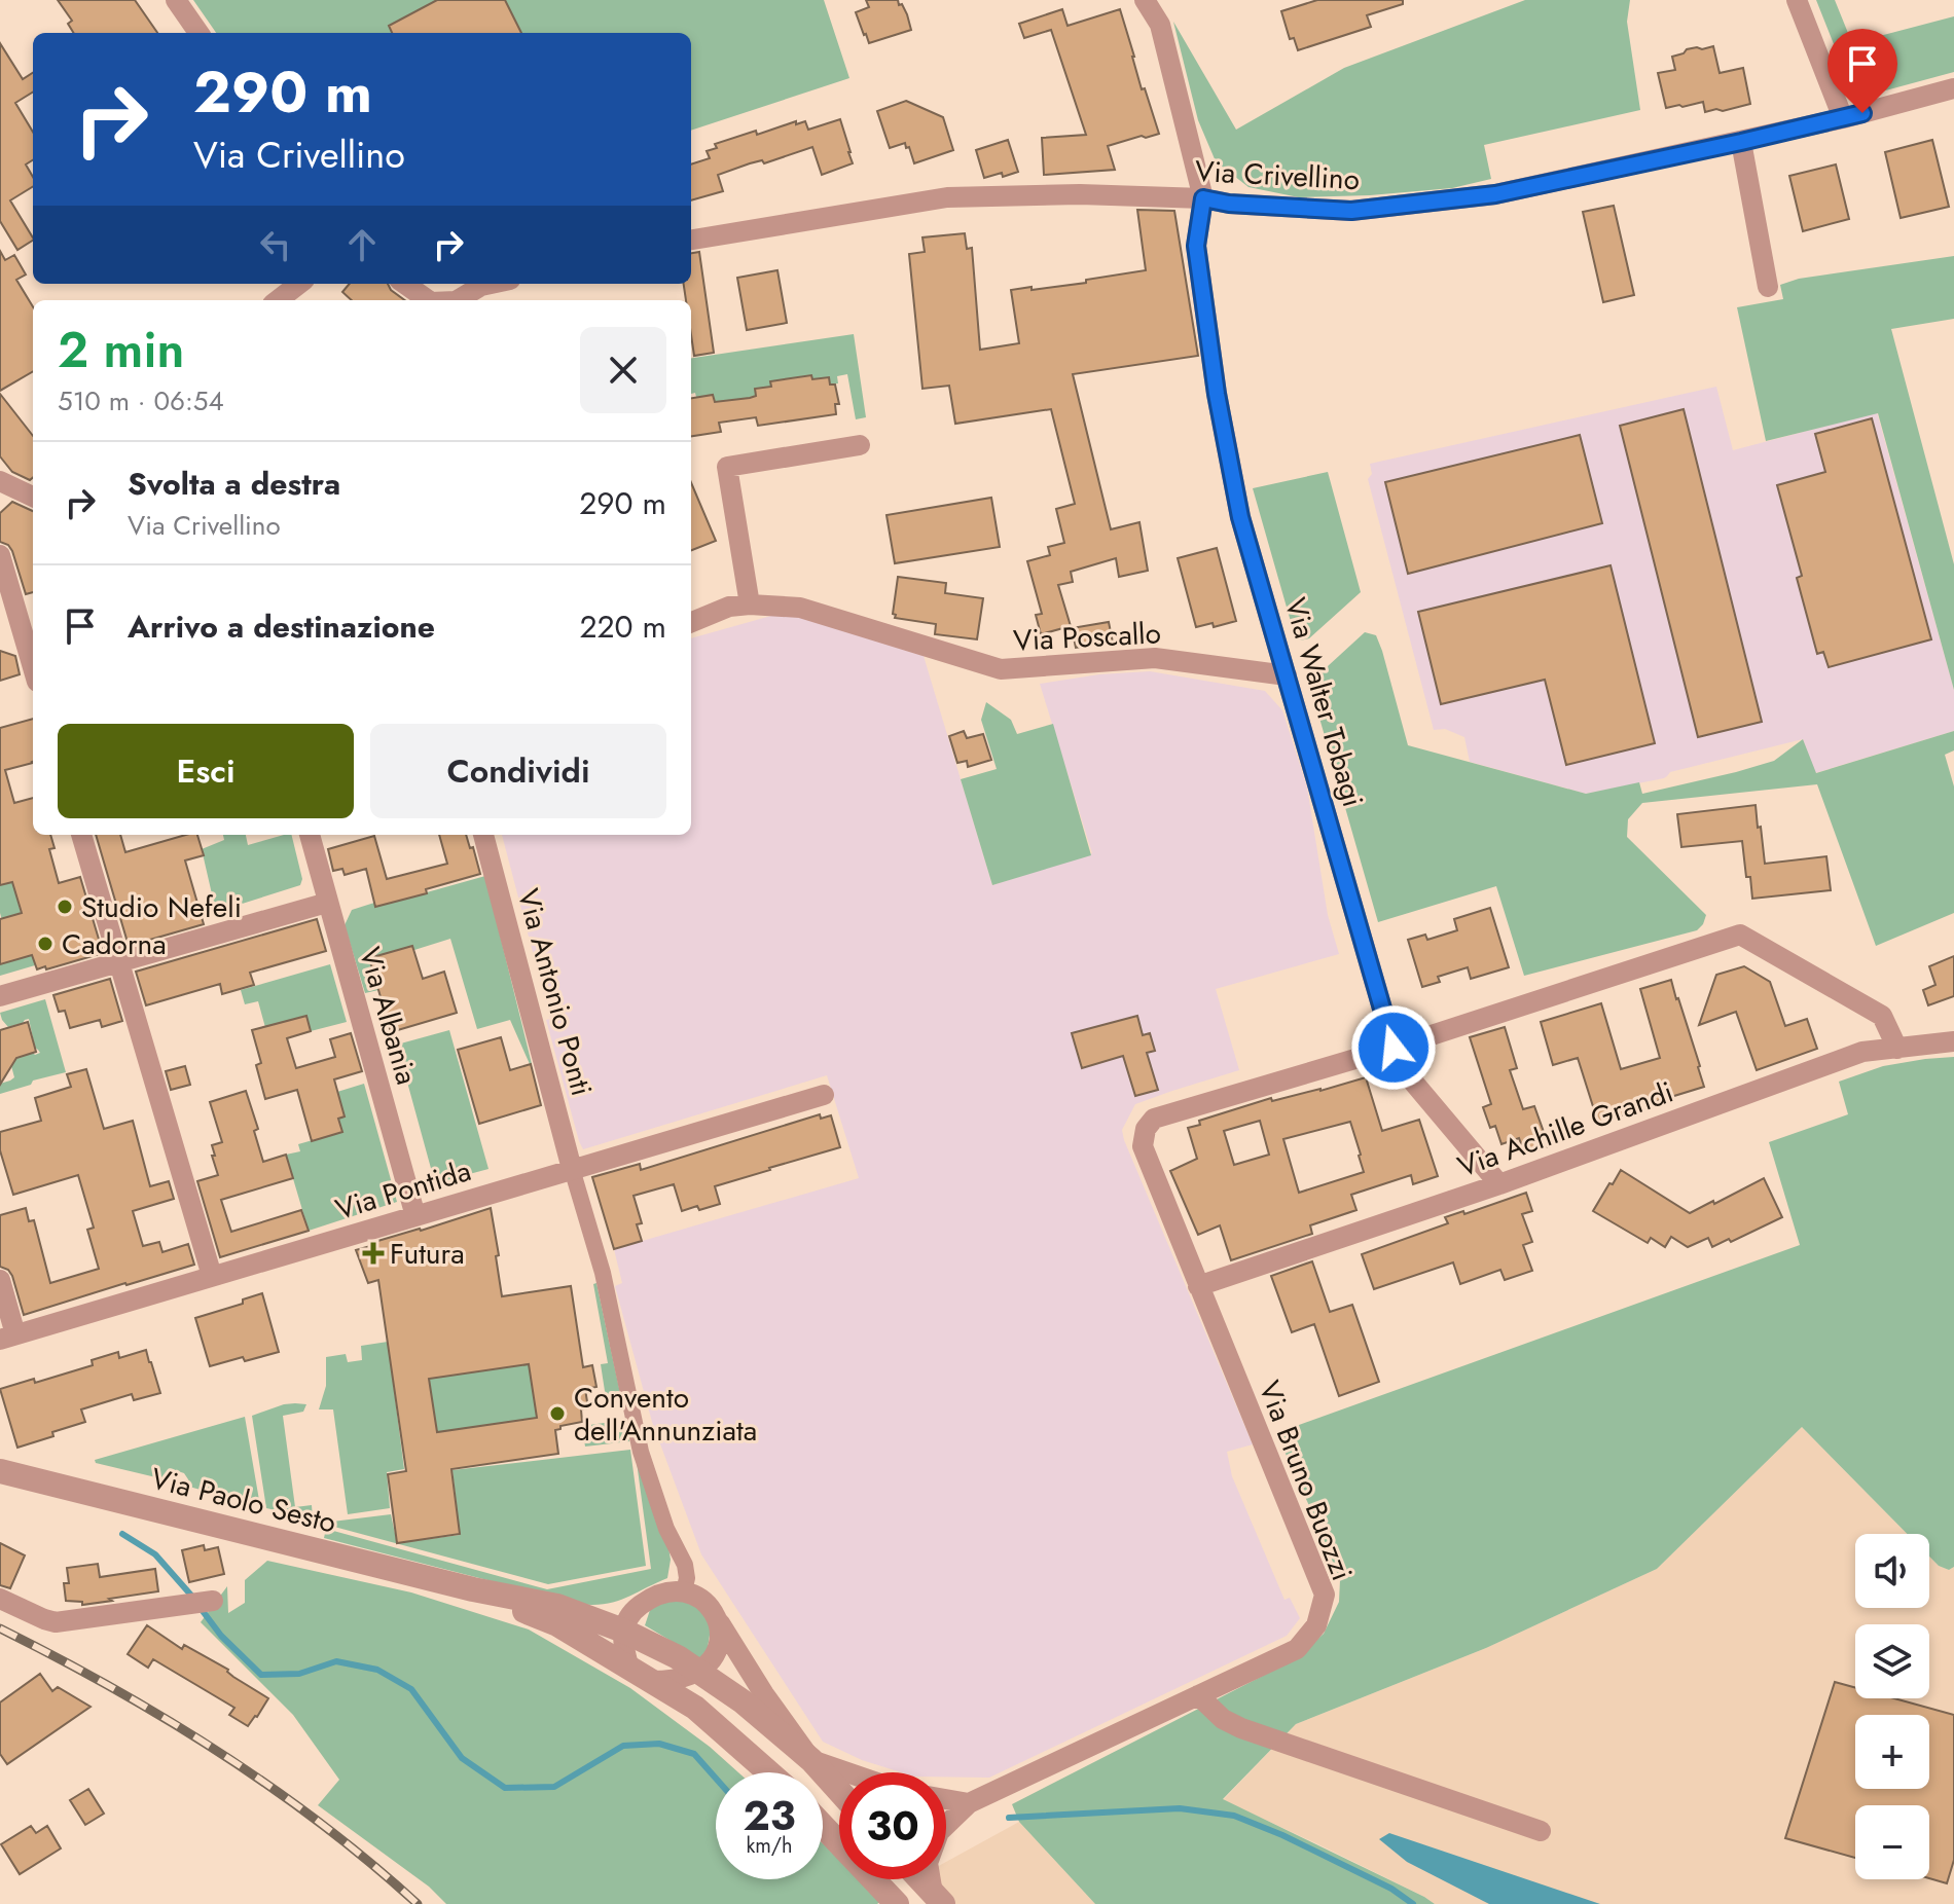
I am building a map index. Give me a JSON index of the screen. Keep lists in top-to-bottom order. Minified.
{"streets":{"street":["Via Crivellino","Via Poscallo","Via Walter Tobagi","Via Antonio Ponti","Via Albania","Via Achille Grandi","Via Pontida","Via Bruno Buozzi","Via Paolo Sesto"]},"crossings":[["Via Crivellino","Via Walter Tobagi"],["Via Poscallo","Via Walter Tobagi"],["Via Walter Tobagi","Via Achille Grandi"],["Via Walter Tobagi","Via Bruno Buozzi"],["Via Antonio Ponti","Via Pontida"],["Via Albania","Via Pontida"],["Via Achille Grandi","Via Bruno Buozzi"]],"places":{"other":["Studio Nefeli","Cadorna","Convento dell'Annunziata"],"health":["Futura"]},"page":{"turn":["290 m","Via Crivellino"],"heading":["2 min","510 m · 06:54"],"list":[{"name":"Svolta a destra","note":"Via Crivellino","value":"290 m"},{"name":"Arrivo a destinazione","value":"220 m"}],"buttons":["Esci","Condividi"],"map_buttons":["+","−"],"speed":"23 km/h","limit":"30"}}
